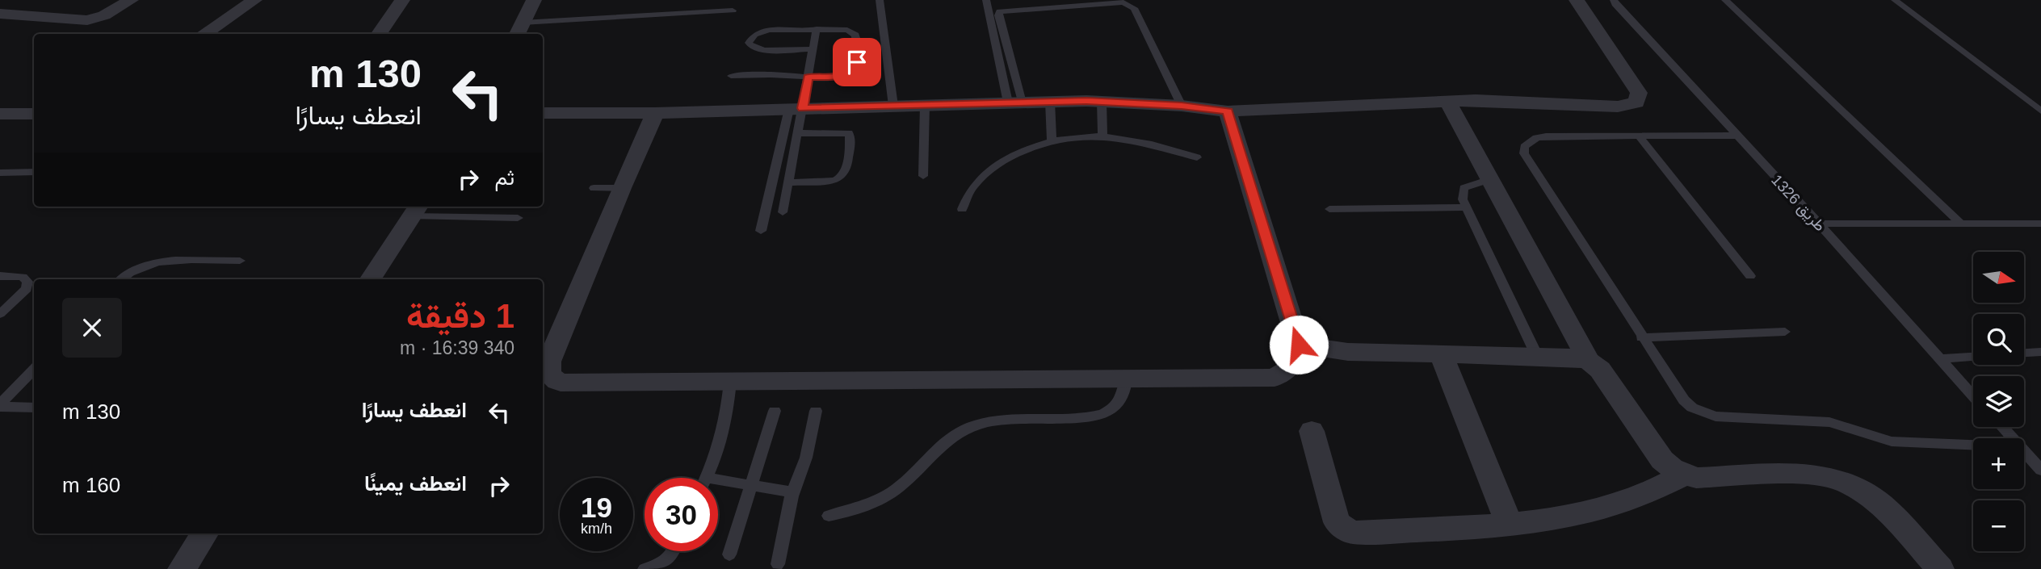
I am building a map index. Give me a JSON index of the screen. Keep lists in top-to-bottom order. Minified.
{"streets":{"lane":["طريق 1326"]},"north":"right","page":{"turn":["130 m","انعطف يسارًا"],"then":"ثم","map_buttons":["+","−"],"heading":["1 دقيقة","340 m · 16:39"],"list":[{"name":"انعطف يسارًا","value":"130 m"},{"name":"انعطف يمينًا","value":"160 m"}],"speed":"19 km/h","limit":"30"}}
